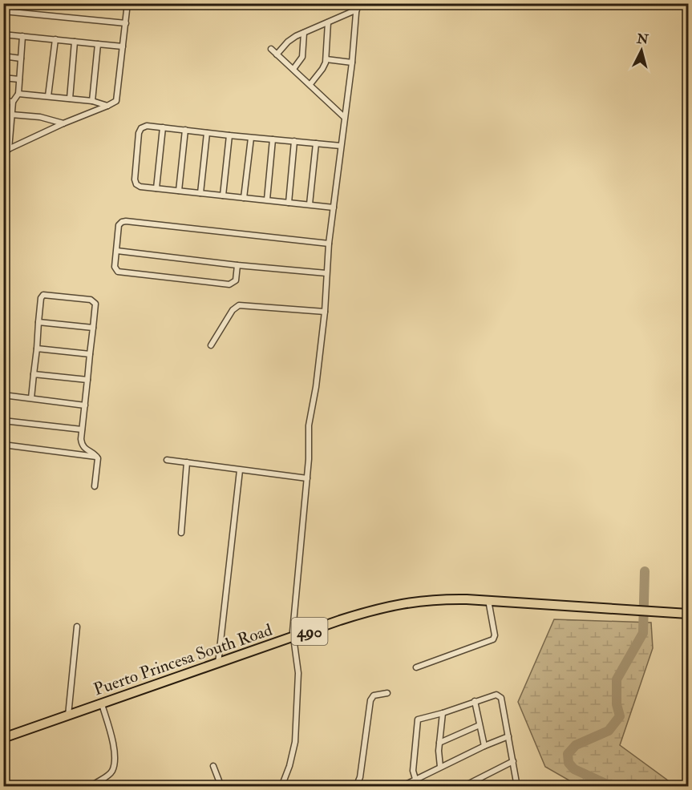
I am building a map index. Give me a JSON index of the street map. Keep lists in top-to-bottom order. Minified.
{"streets":{"main road":["490","Puerto Princesa South Road"]},"north":"top"}
